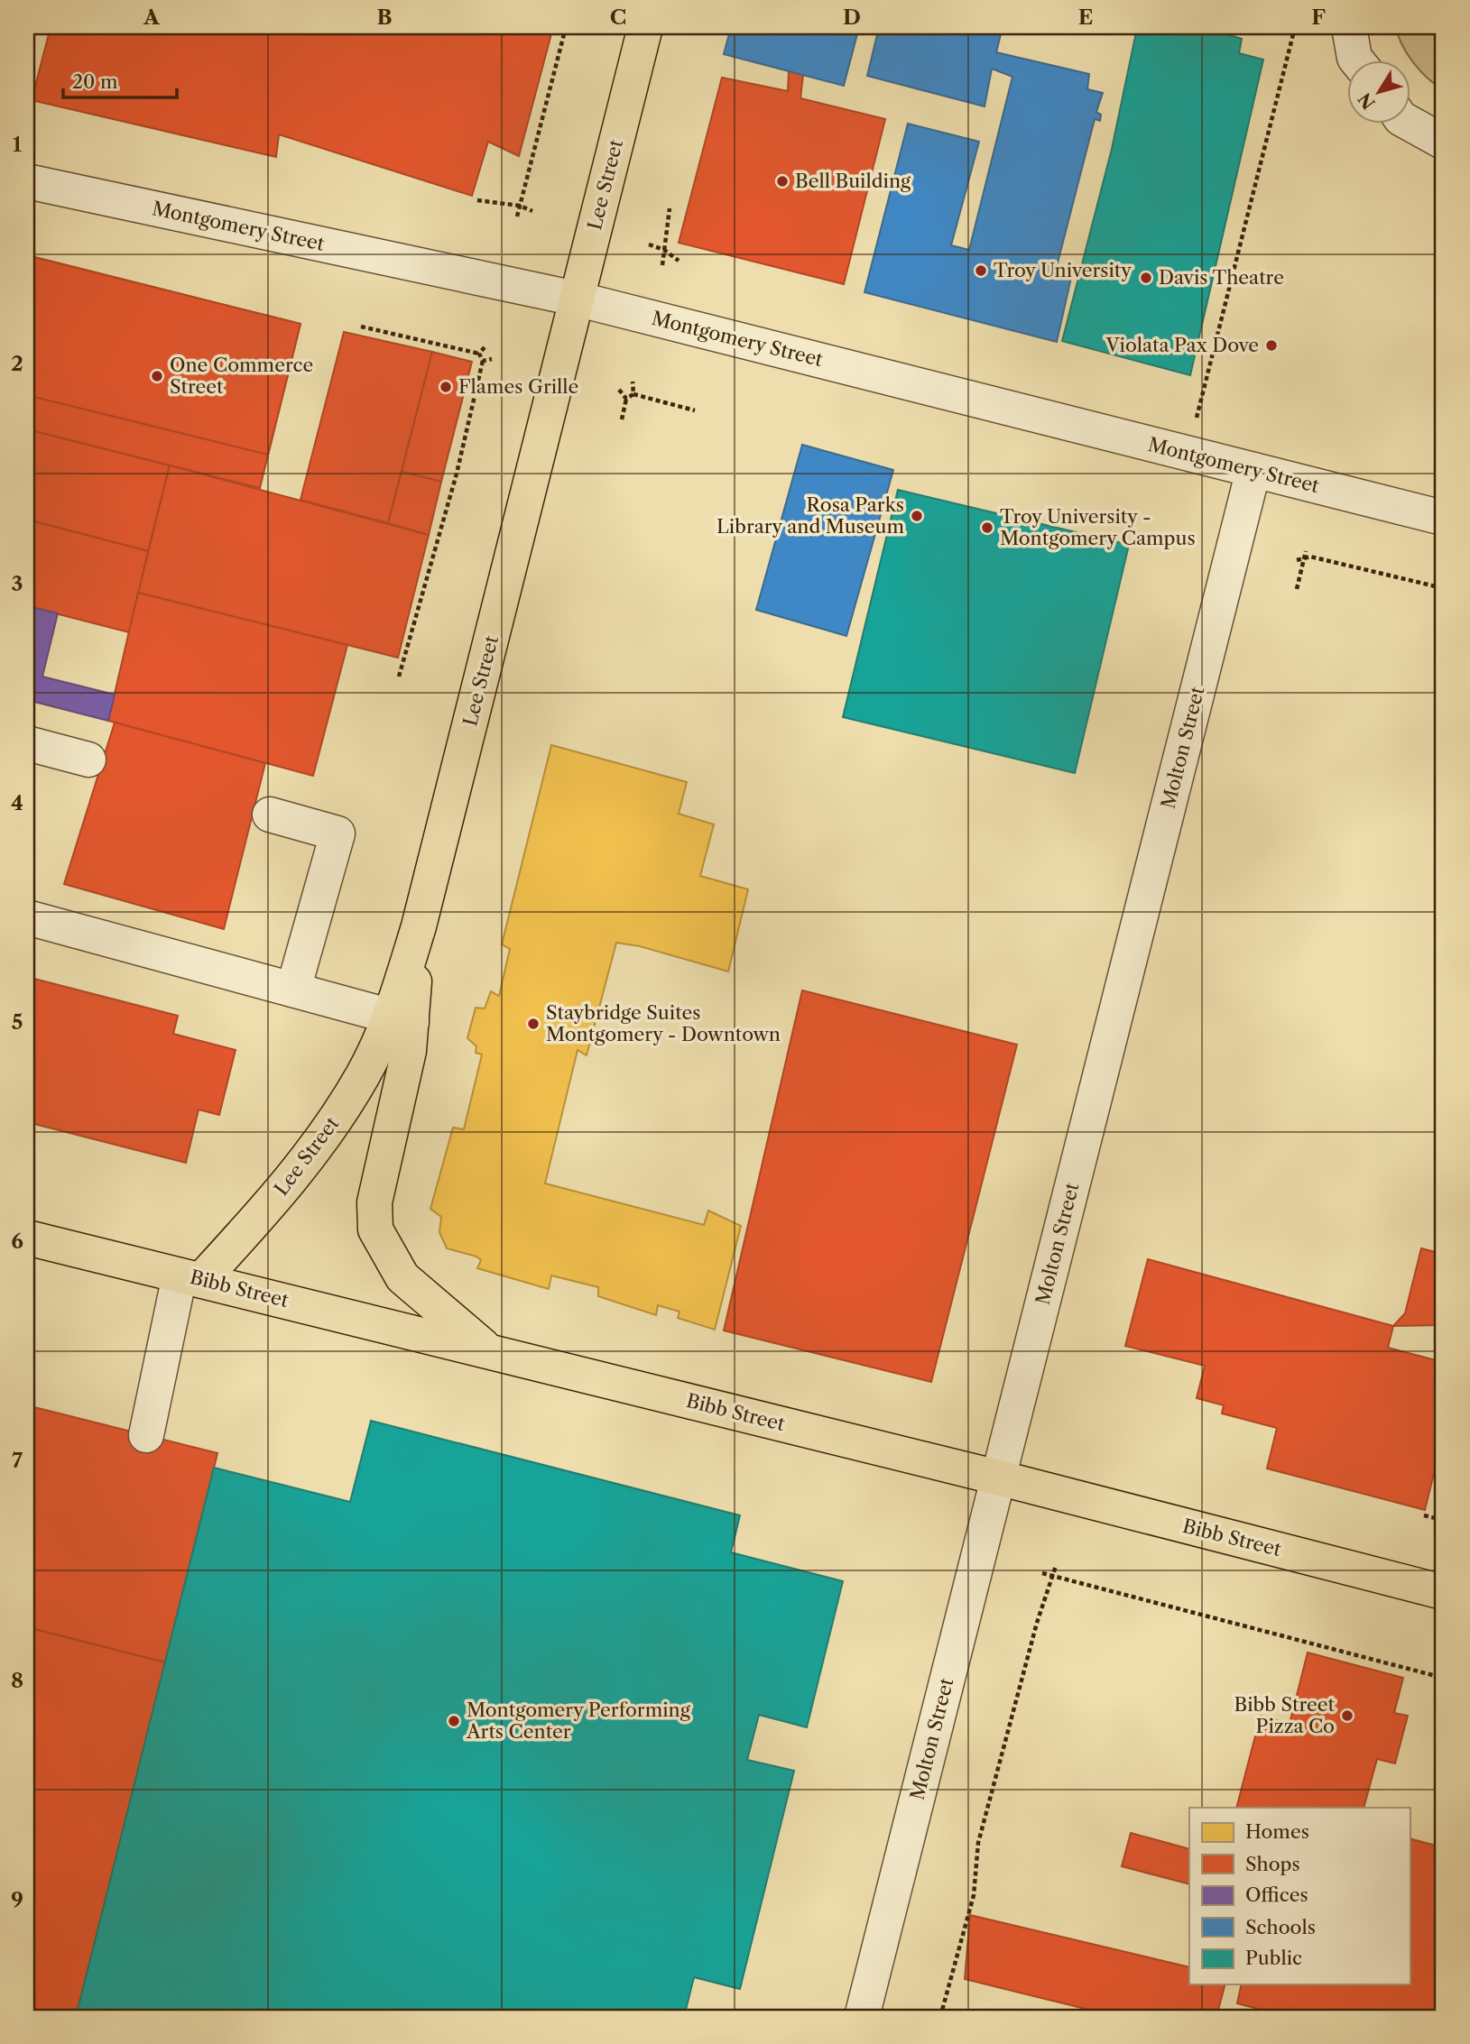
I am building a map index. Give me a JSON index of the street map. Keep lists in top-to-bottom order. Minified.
{"streets":{"main road":["Lee Street","Bibb Street"],"street":["Montgomery Street","Molton Street"]},"crossings":[["Lee Street","Montgomery Street"],["Lee Street","Bibb Street"],["Montgomery Street","Molton Street"],["Molton Street","Bibb Street"]],"places":["Bell Building","Troy University","Davis Theatre","Violata Pax Dove","One Commerce Street","Flames Grille","Rosa Parks Library and Museum","Troy University - Montgomery Campus","Staybridge Suites Montgomery - Downtown","Bibb Street Pizza Co","Montgomery Performing Arts Center"],"legend":["Homes","Shops","Offices","Schools","Public"],"scale_bar":"20 m","north":"bottom left","grid":{"columns":["A","B","C","D","E","F"],"rows":["1","2","3","4","5","6","7","8","9"]}}
